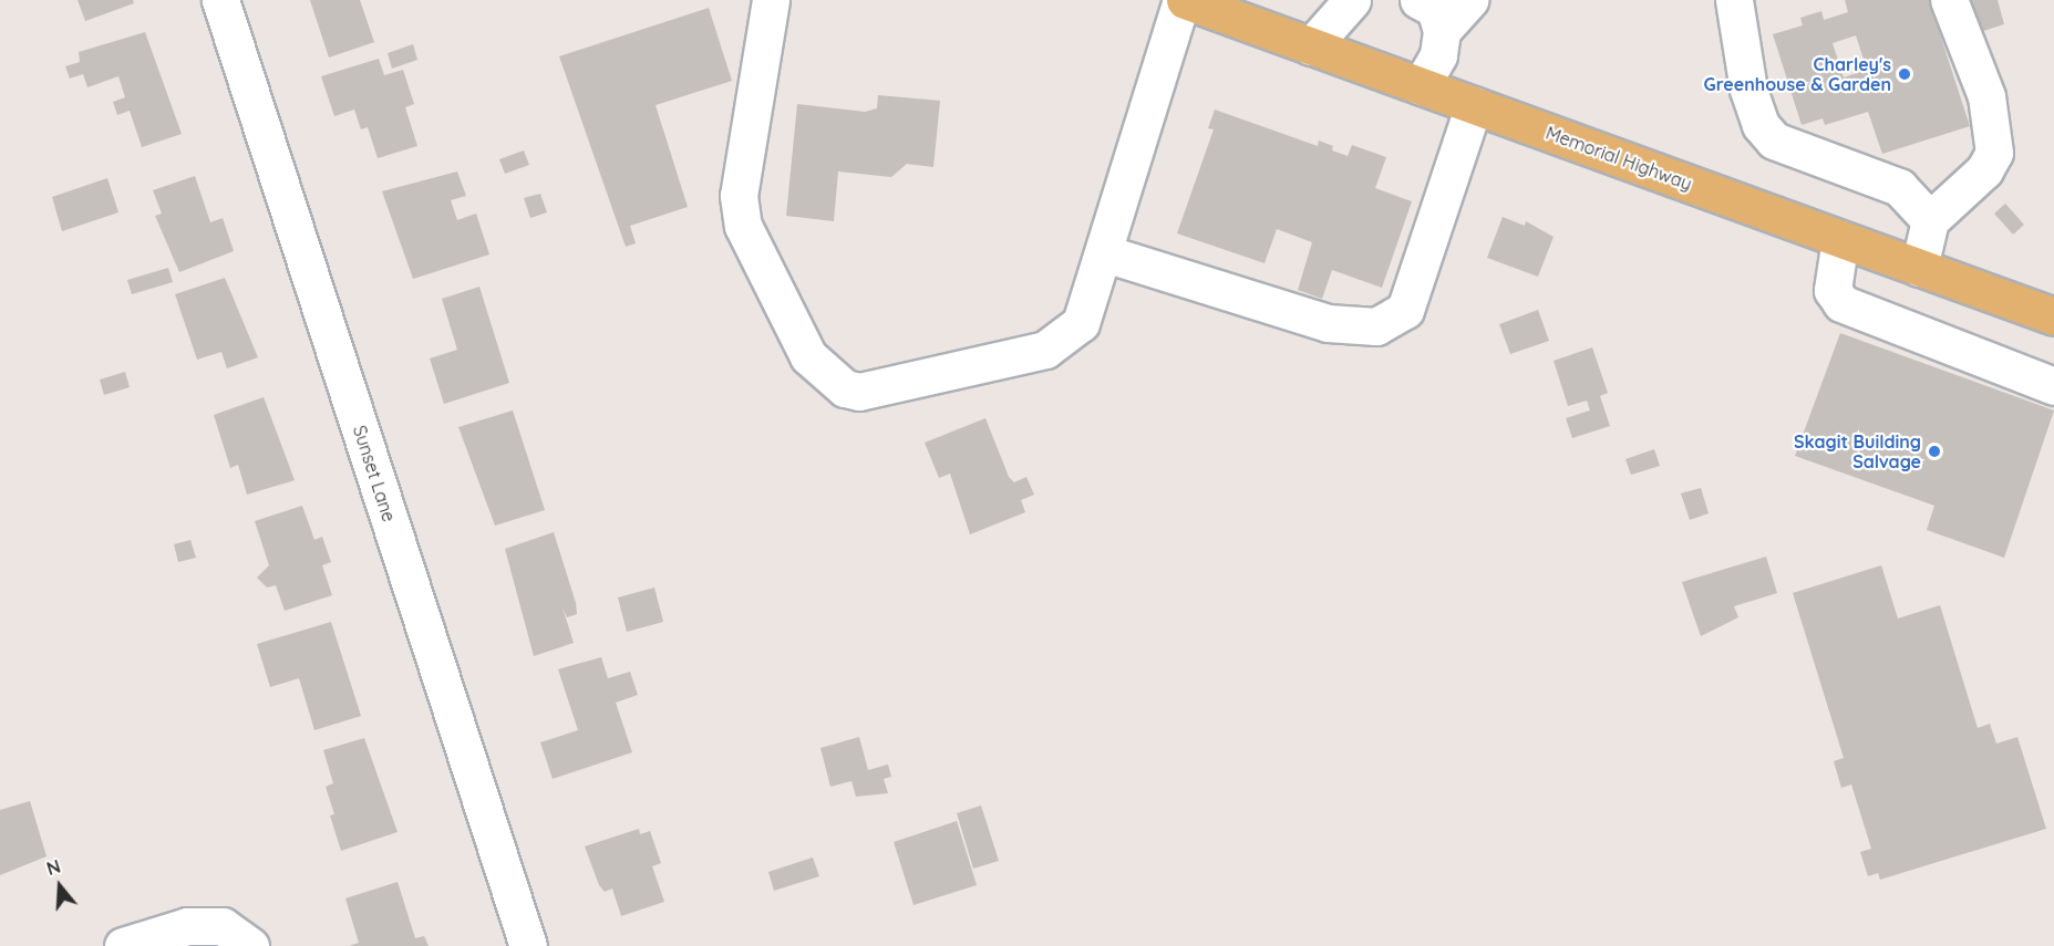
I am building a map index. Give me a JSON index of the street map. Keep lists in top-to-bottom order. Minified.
{"streets":{"main road":["Memorial Highway"],"street":["Sunset Lane"]},"places":["Charley's Greenhouse & Garden","Skagit Building Salvage"],"north":"top"}
